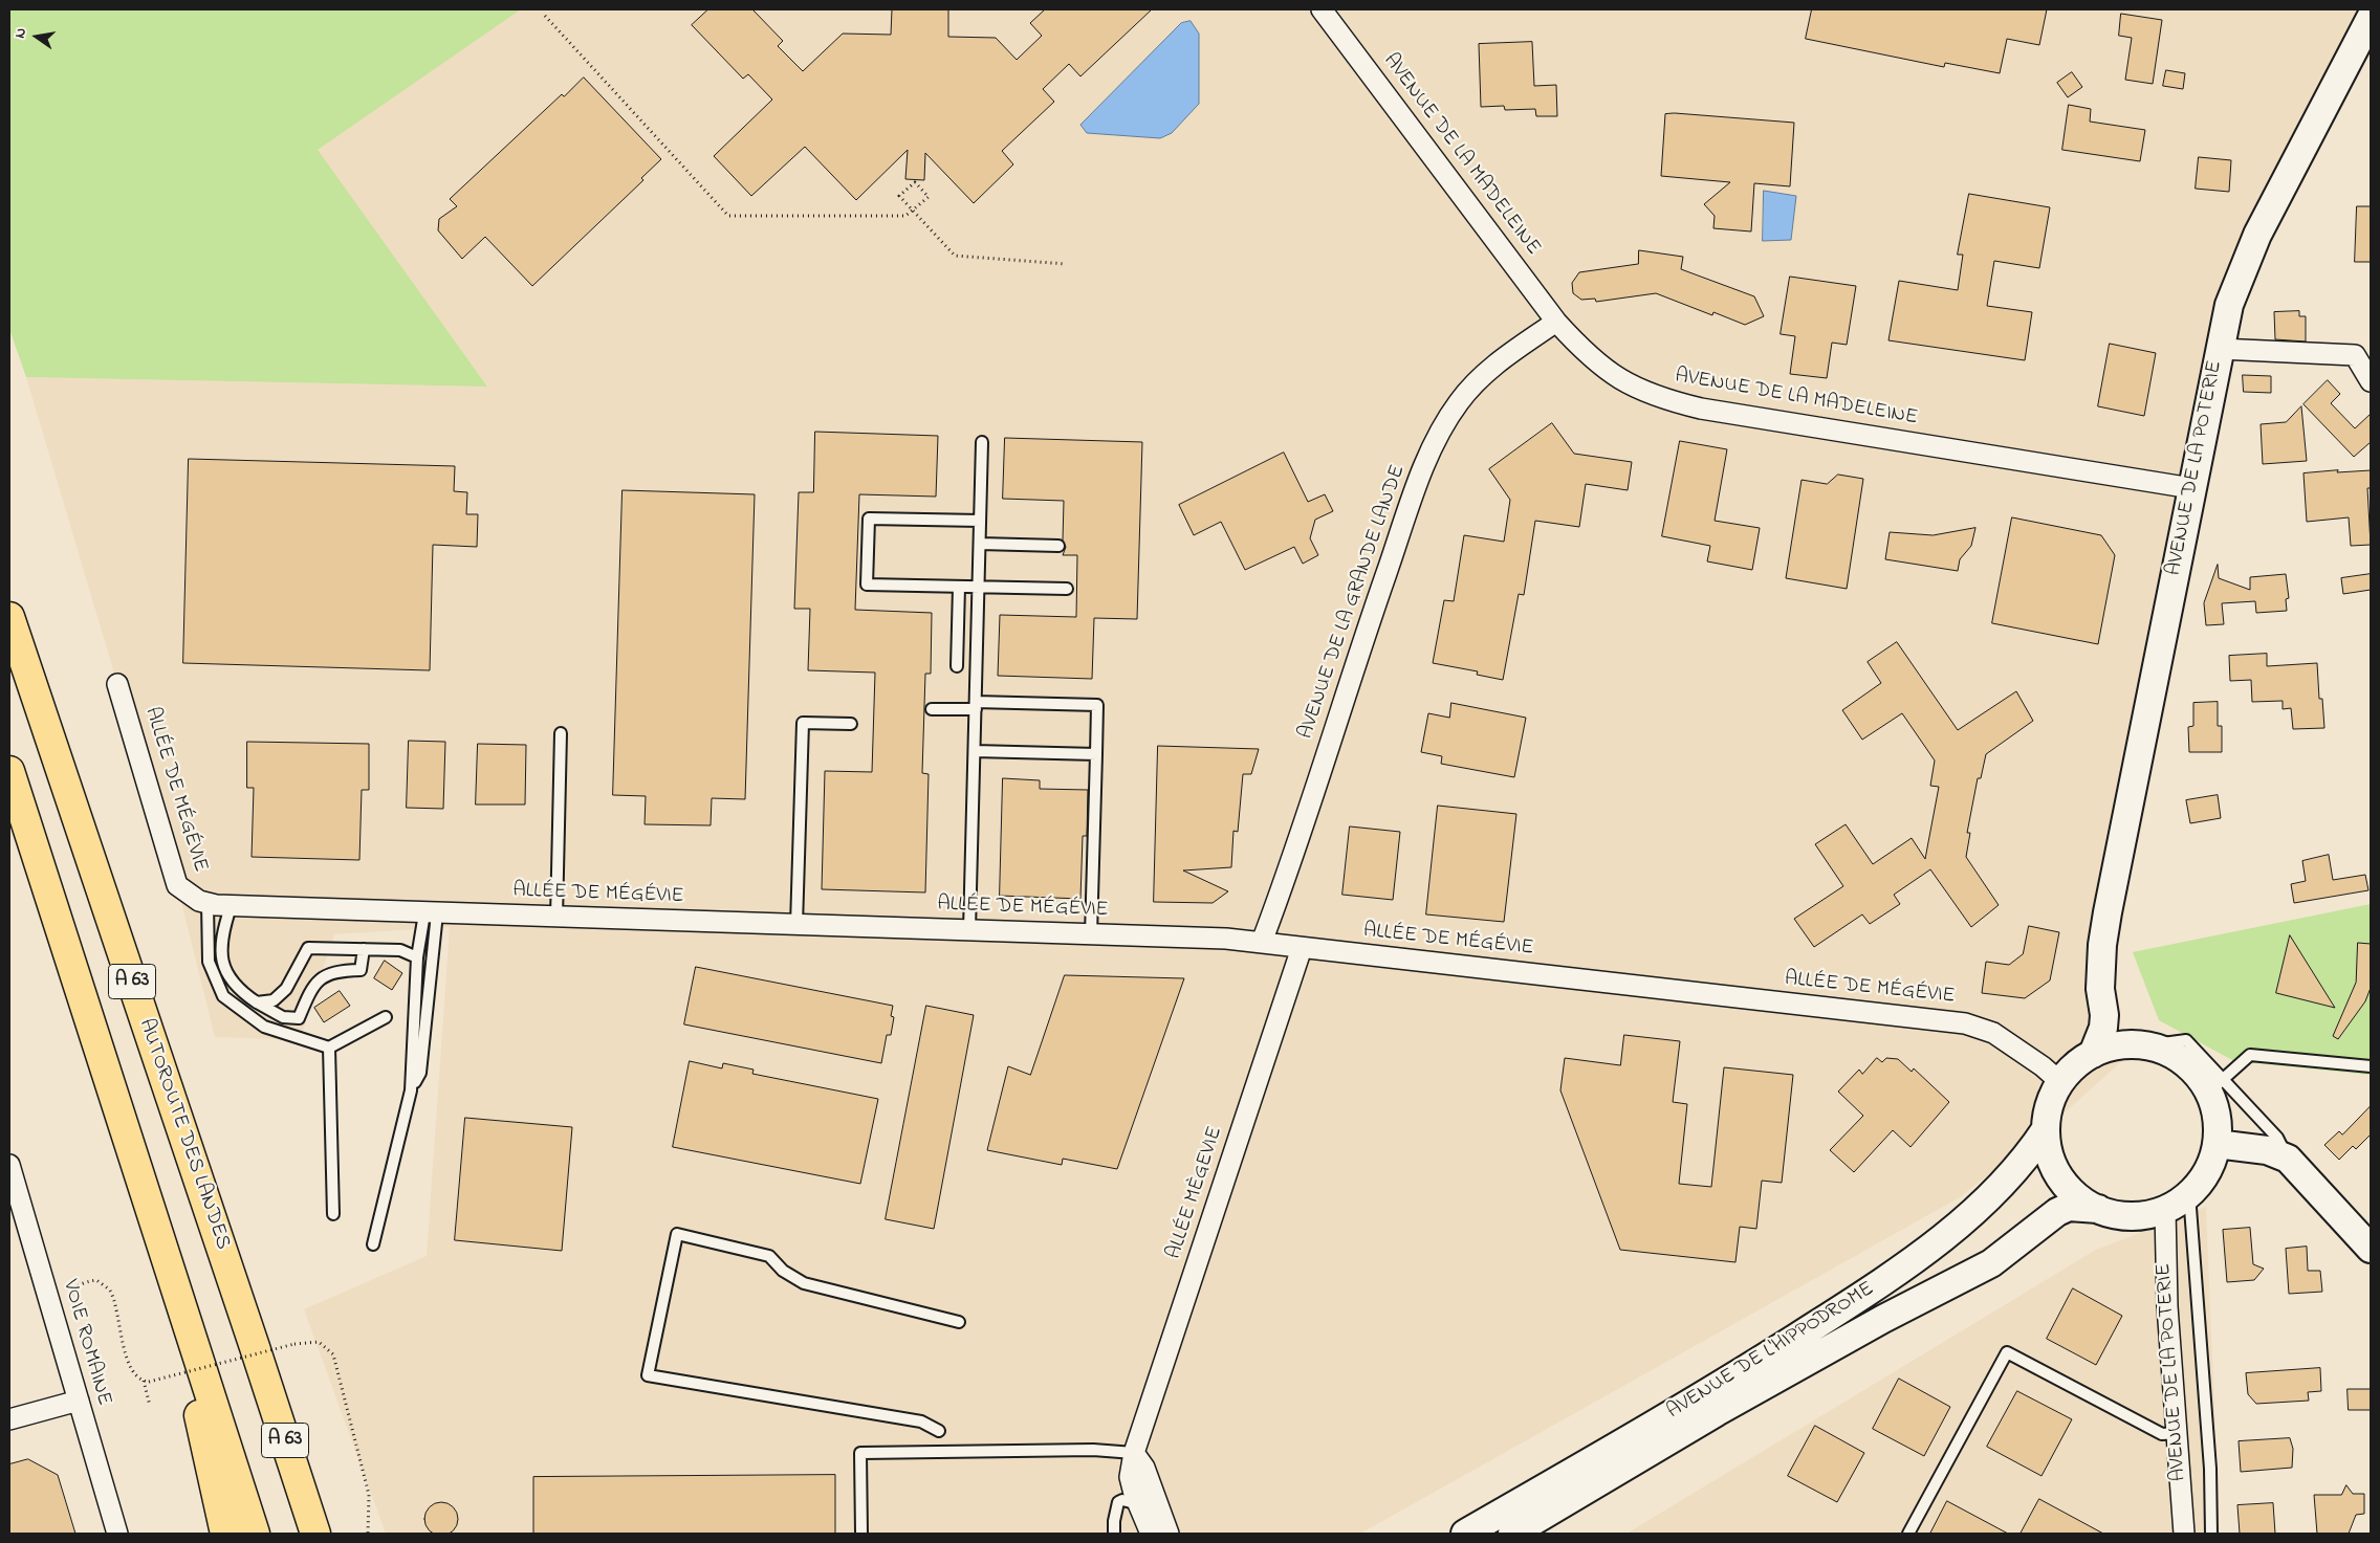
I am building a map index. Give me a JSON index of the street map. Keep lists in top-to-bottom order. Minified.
{"streets":{"highway":["A 63","AUTOROUTE DES LANDES"],"street":["AVENUE DE LA MADELEINE","AVENUE DE LA POTERIE","AVENUE DE LA GRANDE LANDE","ALLÉE DE MÉGÉVIE","ALLÉE MÈGEVIE","VOIE ROMAINE","AVENUE DE L'HIPPODROME"]},"crossings":[["AVENUE DE LA MADELEINE","AVENUE DE LA POTERIE"],["AVENUE DE LA MADELEINE","AVENUE DE LA GRANDE LANDE"],["AVENUE DE LA POTERIE","ALLÉE DE MÉGÉVIE"],["AVENUE DE LA POTERIE","AVENUE DE L'HIPPODROME"],["AVENUE DE LA GRANDE LANDE","ALLÉE DE MÉGÉVIE"],["ALLÉE DE MÉGÉVIE","ALLÉE MÈGEVIE"],["ALLÉE DE MÉGÉVIE","AVENUE DE L'HIPPODROME"]],"north":"left"}
